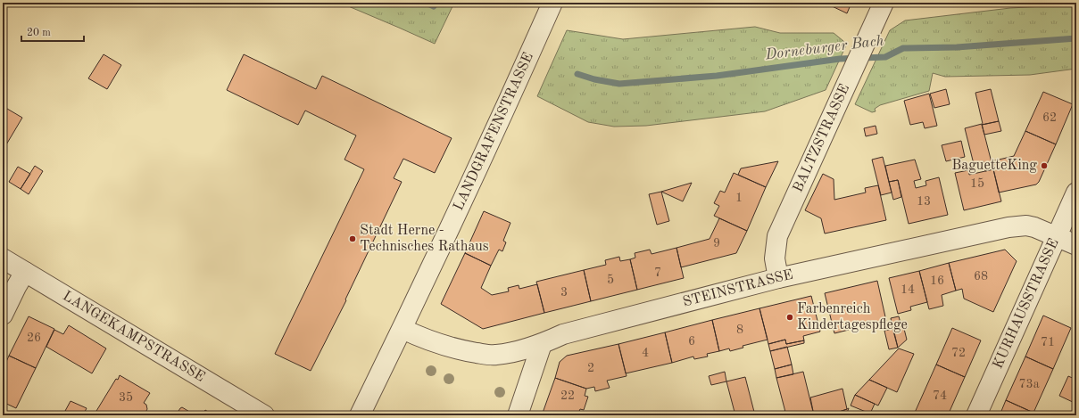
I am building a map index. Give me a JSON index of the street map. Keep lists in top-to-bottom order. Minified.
{"streets":{"street":["LANDGRAFENSTRASSE","BALTZSTRASSE","STEINSTRASSE","KURHAUSSTRASSE","LANGEKAMPSTRASSE"]},"crossings":[["LANDGRAFENSTRASSE","STEINSTRASSE"],["BALTZSTRASSE","STEINSTRASSE"],["STEINSTRASSE","KURHAUSSTRASSE"]],"water":["Dorneburger Bach"],"places":["BaguetteKing","Stadt Herne - Technisches Rathaus","Farbenreich Kindertagespflege"],"house_numbers":["62","15","1","13","9","7","68","5","16","14","3","8","26","6","71","4","72","2","73a","22","74","35"],"scale_bar":"20 m"}
